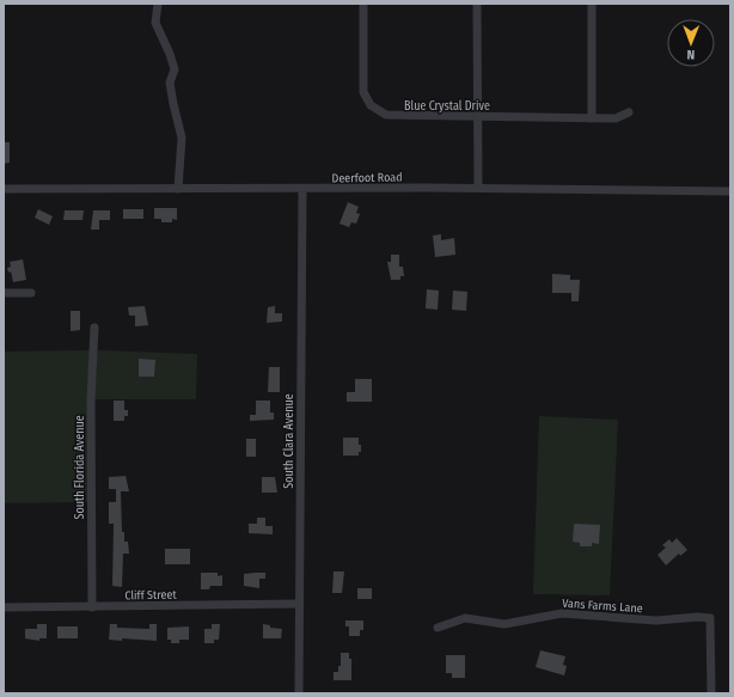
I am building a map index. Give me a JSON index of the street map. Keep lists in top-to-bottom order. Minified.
{"streets":{"street":["Blue Crystal Drive","Deerfoot Road","South Clara Avenue","South Florida Avenue","Cliff Street","Vans Farms Lane"]},"crossings":[["Deerfoot Road","South Clara Avenue"],["South Clara Avenue","Cliff Street"],["South Florida Avenue","Cliff Street"]],"north":"bottom"}
